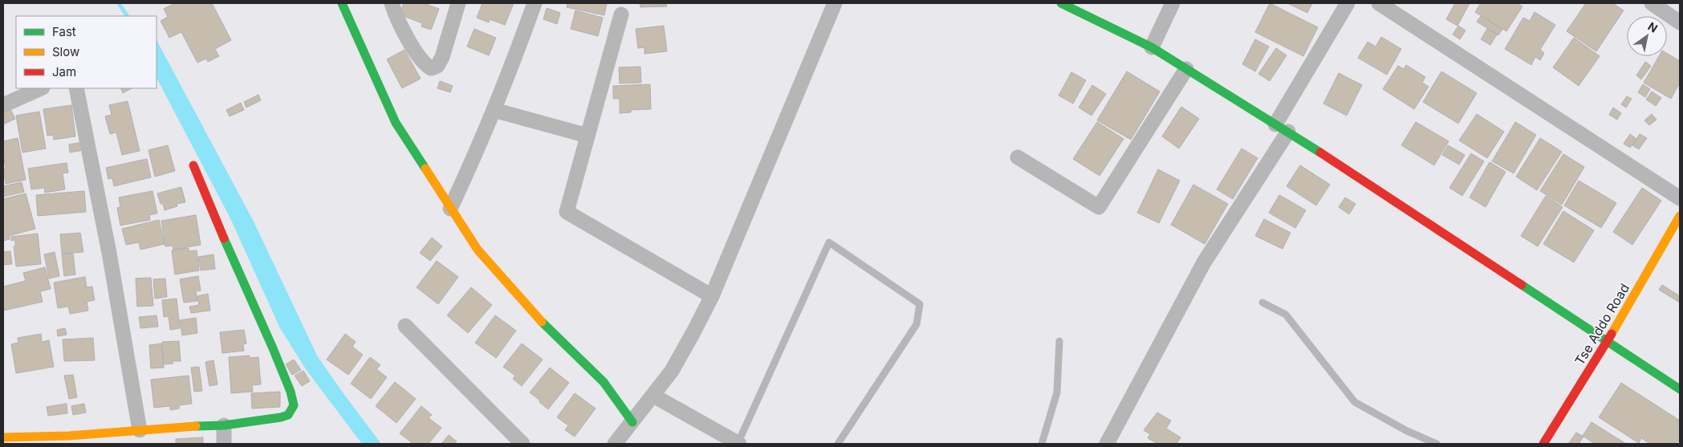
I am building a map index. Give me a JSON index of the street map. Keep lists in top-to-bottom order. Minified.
{"streets":{"street":["Tse Addo Road"]},"legend":["Fast","Slow","Jam"],"north":"top right"}
